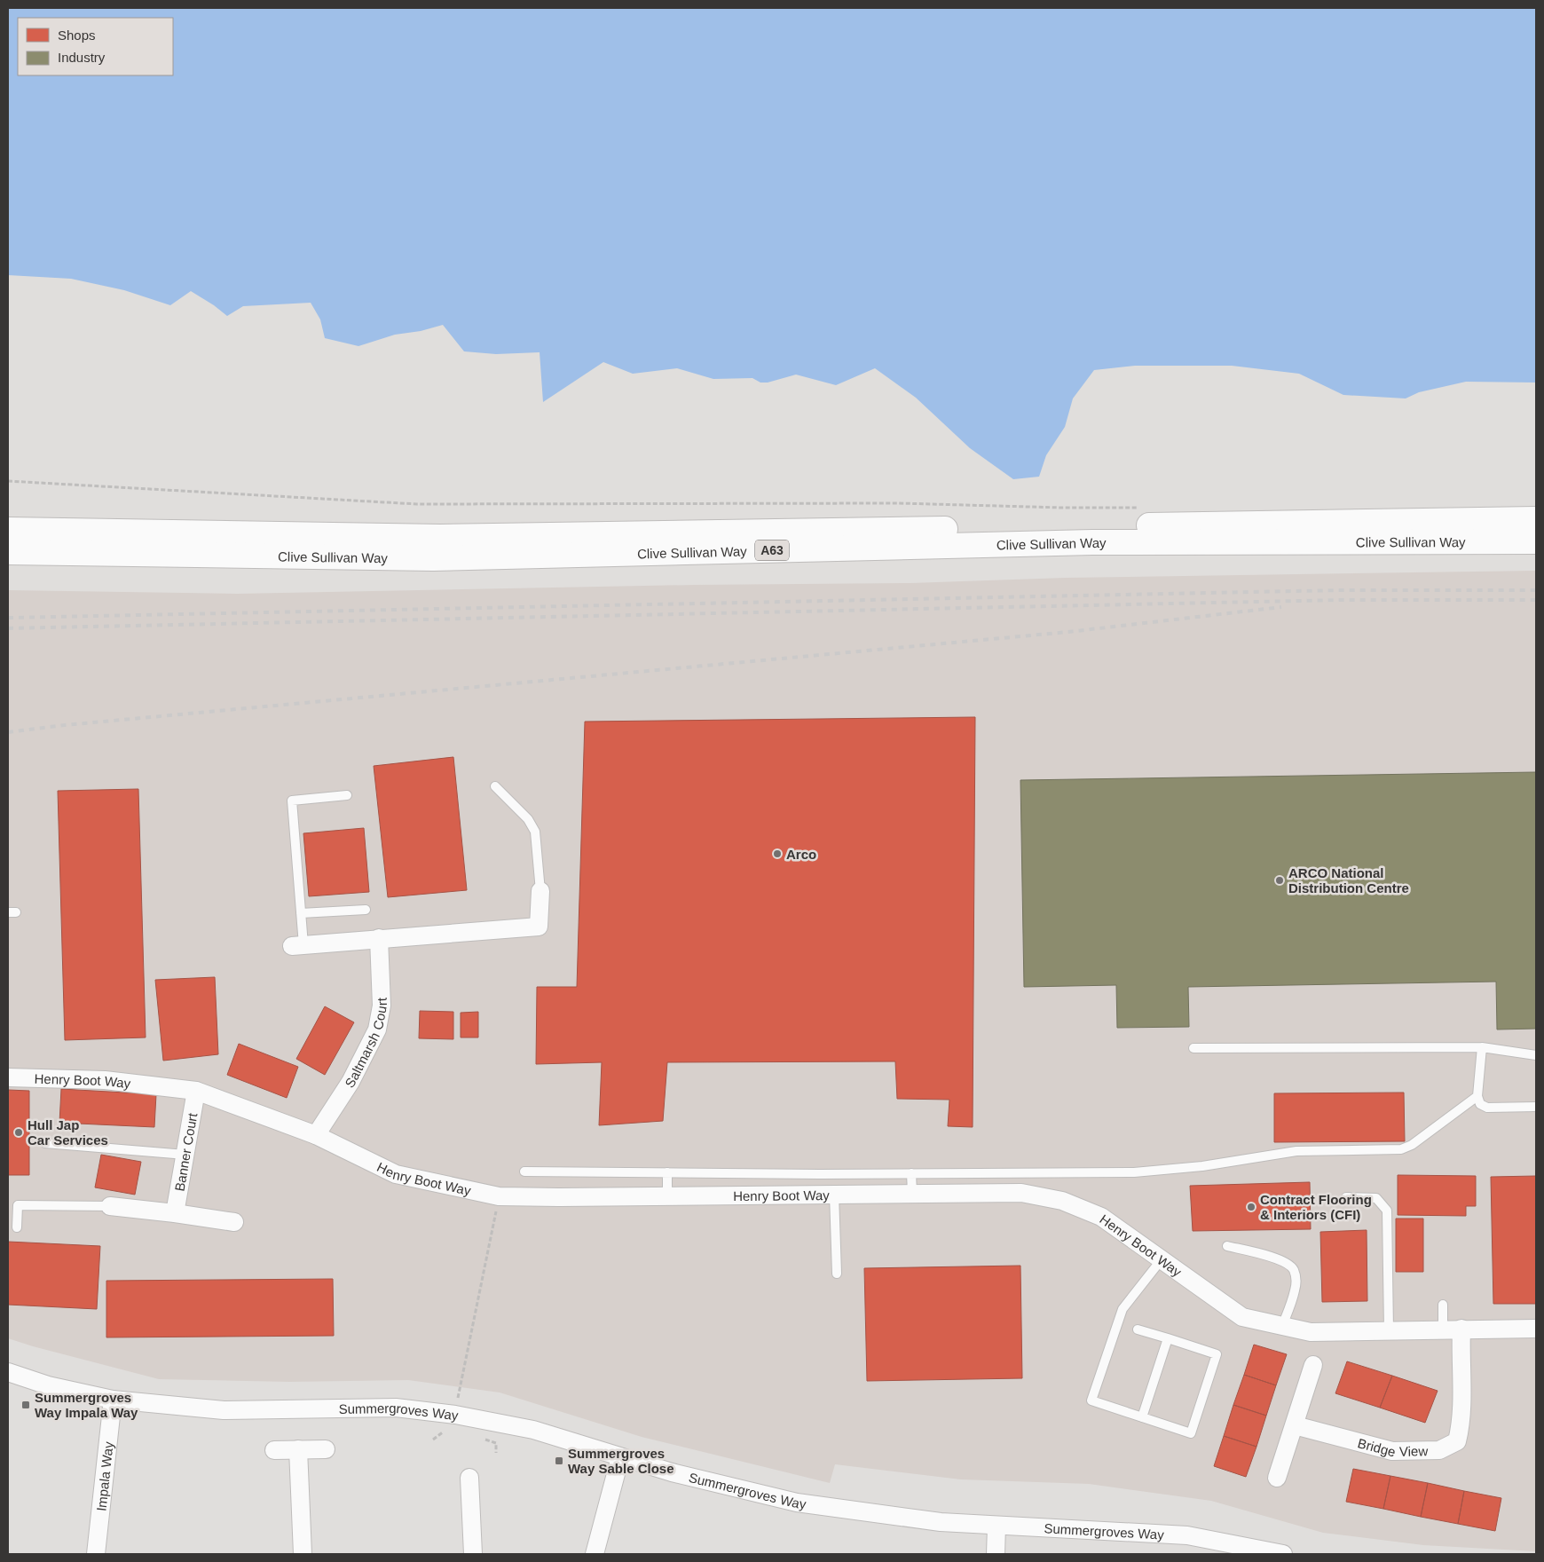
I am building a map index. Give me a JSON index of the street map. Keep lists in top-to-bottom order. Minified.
{"streets":{"highway":["Clive Sullivan Way","A63"],"street":["Saltmarsh Court","Henry Boot Way","Banner Court","Summergroves Way","Bridge View","Impala Way"]},"crossings":[["Saltmarsh Court","Henry Boot Way"],["Henry Boot Way","Banner Court"],["Henry Boot Way","Bridge View"],["Summergroves Way","Impala Way"]],"places":{"other":["Arco","ARCO National Distribution Centre","Hull Jap Car Services","Contract Flooring & Interiors (CFI)"],"transit":["Summergroves Way Impala Way","Summergroves Way Sable Close"]},"legend":["Shops","Industry"]}
